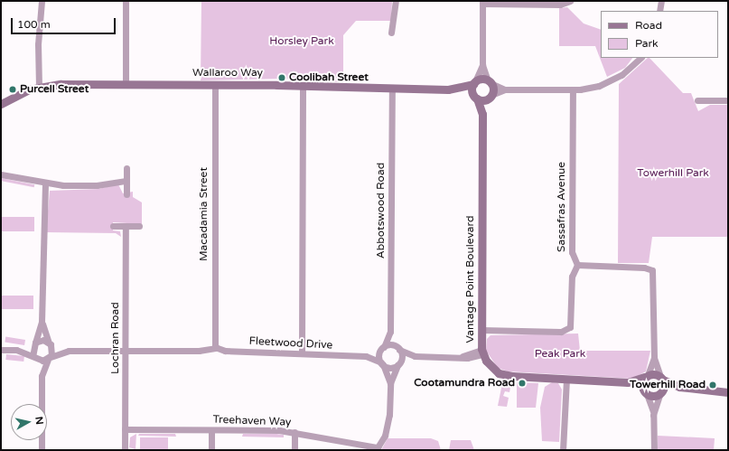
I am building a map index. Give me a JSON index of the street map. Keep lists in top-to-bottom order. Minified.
{"streets":{"street":["Wallaroo Way","Sassafras Avenue","Abbotswood Road","Macadamia Street","Vantage Point Boulevard","Lochran Road","Fleetwood Drive","Treehaven Way"]},"crossings":[["Wallaroo Way","Abbotswood Road"],["Wallaroo Way","Macadamia Street"],["Wallaroo Way","Vantage Point Boulevard"],["Sassafras Avenue","Vantage Point Boulevard"],["Abbotswood Road","Fleetwood Drive"],["Macadamia Street","Fleetwood Drive"],["Lochran Road","Fleetwood Drive"],["Lochran Road","Treehaven Way"]],"parks":["Horsley Park","Towerhill Park","Peak Park"],"places":["Coolibah Street","Purcell Street","Cootamundra Road","Towerhill Road"],"legend":["Road","Park"],"scale_bar":"100 m","north":"right"}
